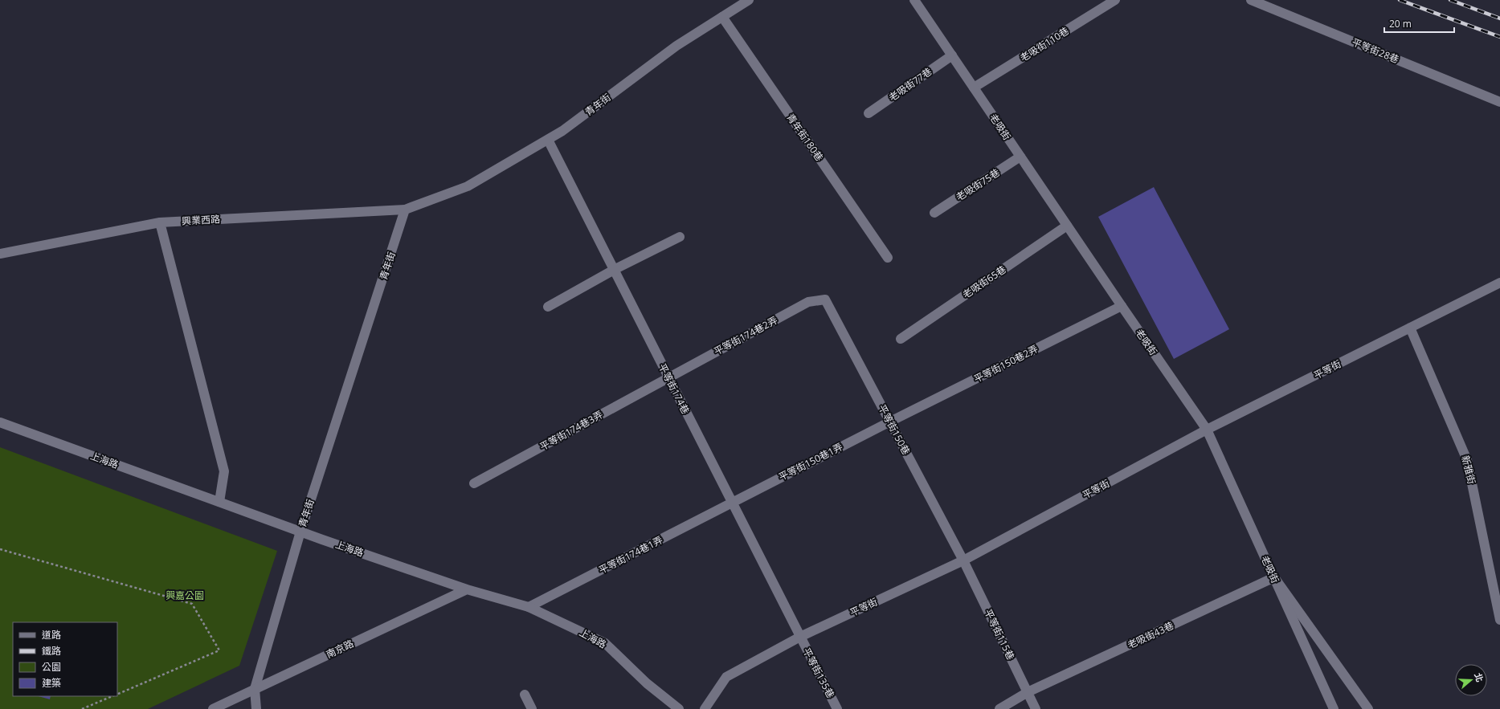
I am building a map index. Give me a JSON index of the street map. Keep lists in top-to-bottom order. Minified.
{"streets":{"street":["老吸街110巷","平等街28巷","老吸街77巷","青年街","老吸街","青年街180巷","老吸街75巷","興業西路","老吸街65巷","平等街174巷2弄","平等街150巷2弄","平等街","平等街174巷","平等街150巷","平等街174巷3弄","上海路","平等街150巷1弄","新雅街","平等街174巷1弄","平等街115巷","老吸街43巷","南京路","平等街135巷"]},"crossings":[["老吸街110巷","老吸街"],["老吸街77巷","老吸街"],["青年街","青年街180巷"],["青年街","興業西路"],["青年街","平等街174巷"],["青年街","上海路"],["青年街","南京路"],["老吸街","老吸街75巷"],["老吸街","老吸街65巷"],["老吸街","平等街150巷2弄"],["老吸街","平等街"],["老吸街","老吸街43巷"],["平等街174巷2弄","平等街174巷"],["平等街174巷2弄","平等街150巷"],["平等街174巷2弄","平等街174巷3弄"],["平等街150巷2弄","平等街150巷"],["平等街150巷2弄","平等街150巷1弄"],["平等街","平等街174巷"],["平等街","平等街150巷"],["平等街","新雅街"],["平等街","平等街115巷"],["平等街","平等街135巷"],["平等街174巷","平等街174巷3弄"],["平等街174巷","平等街150巷1弄"],["平等街174巷","平等街174巷1弄"],["平等街174巷","平等街135巷"],["平等街150巷","平等街150巷1弄"],["平等街150巷","平等街115巷"],["上海路","平等街174巷1弄"],["上海路","南京路"],["平等街150巷1弄","平等街174巷1弄"],["平等街115巷","老吸街43巷"]],"parks":["興嘉公園"],"legend":["道路","鐵路","公園","建築"],"scale_bar":"20 m","north":"right"}
